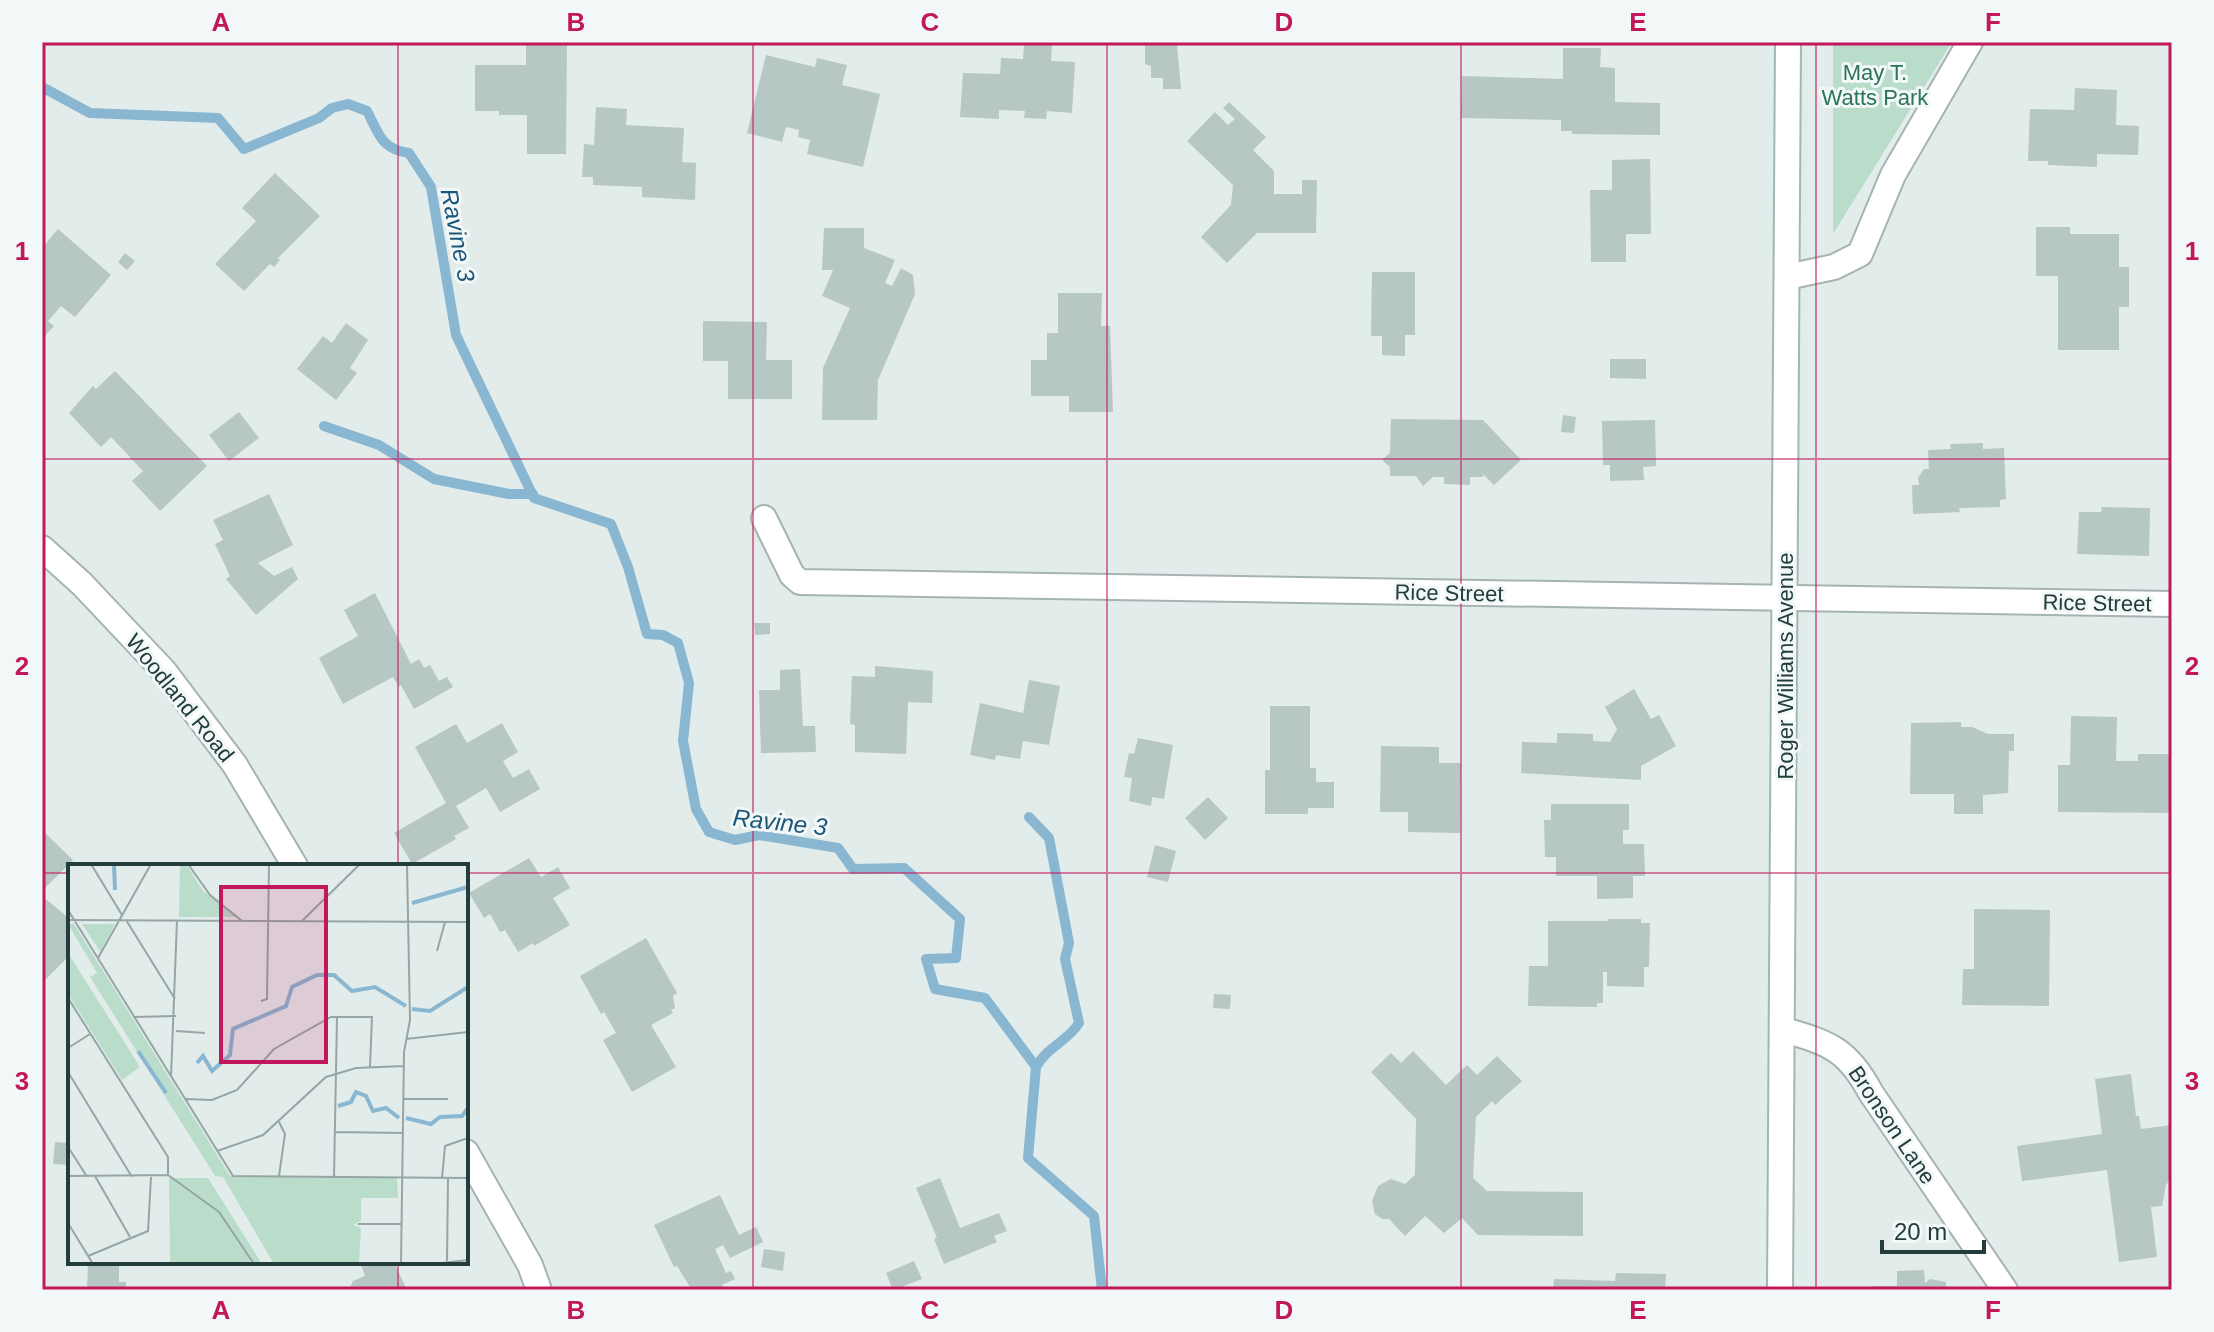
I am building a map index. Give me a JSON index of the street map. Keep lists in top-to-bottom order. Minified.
{"streets":{"street":["Rice Street","Roger Williams Avenue","Woodland Road","Bronson Lane"]},"crossings":[["Rice Street","Roger Williams Avenue"],["Roger Williams Avenue","Bronson Lane"]],"water":["Ravine 3"],"parks":["May T. Watts Park"],"scale_bar":"20 m","grid":{"columns":["A","B","C","D","E","F"],"rows":["1","2","3"]}}
